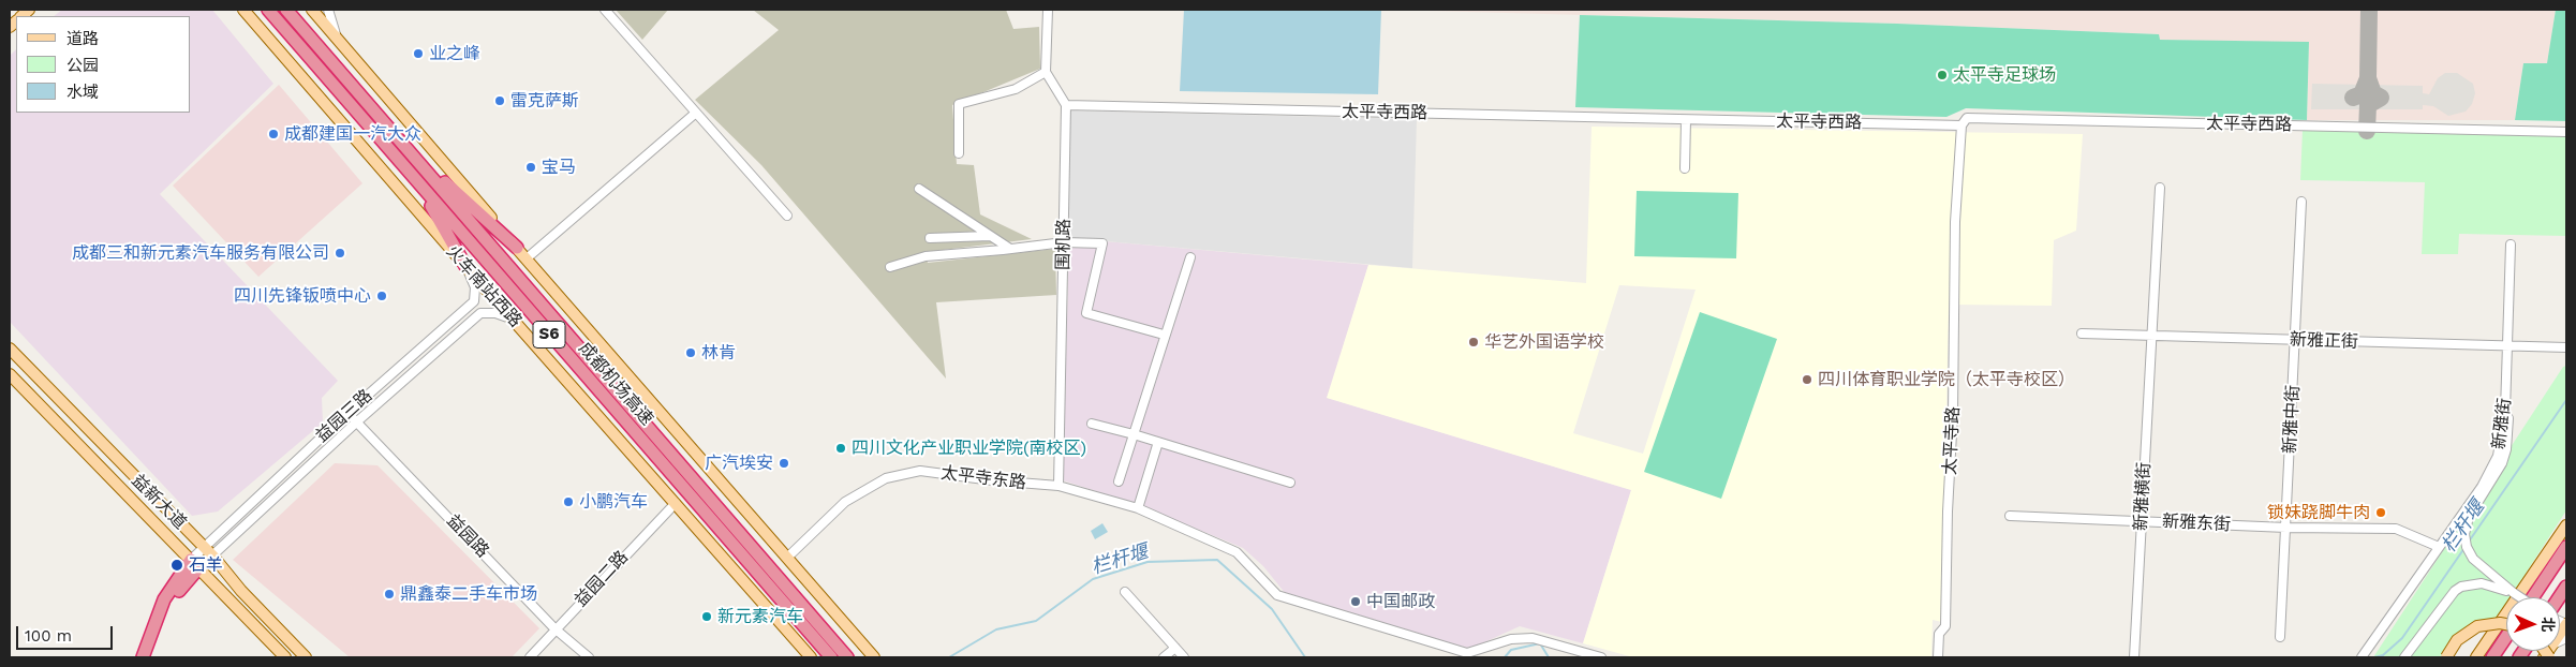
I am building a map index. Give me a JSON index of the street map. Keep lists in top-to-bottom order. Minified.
{"streets":{"highway":["S6","成都机场高速"],"main road":["火车南站西路","益新大道"],"street":["太平寺西路","围机路","新雅正街","益园三路","新雅中街","新雅街","太平寺路","太平寺东路","新雅横街","新雅东街","益园路","益园二路"]},"crossings":[["太平寺西路","围机路"],["太平寺西路","太平寺路"],["围机路","太平寺东路"],["火车南站西路","益园三路"],["火车南站西路","益园二路"],["新雅正街","新雅中街"],["新雅正街","新雅街"],["新雅正街","新雅横街"],["益园三路","益新大道"],["益园三路","益园路"],["新雅中街","新雅东街"],["新雅街","新雅东街"],["新雅横街","新雅东街"],["益园路","益园二路"]],"water":["栏杆堰"],"places":["业之峰","太平寺足球场","雷克萨斯","成都建国一汽大众","宝马","成都三和新元素汽车服务有限公司","四川先锋钣喷中心","华艺外国语学校","林肯","四川体育职业学院（太平寺校区）","四川文化产业职业学院(南校区)","广汽埃安","小鹏汽车","锁妹跷脚牛肉","石羊","鼎鑫泰二手车市场","中国邮政","新元素汽车"],"legend":["道路","公园","水域"],"scale_bar":"100 m","north":"right"}
